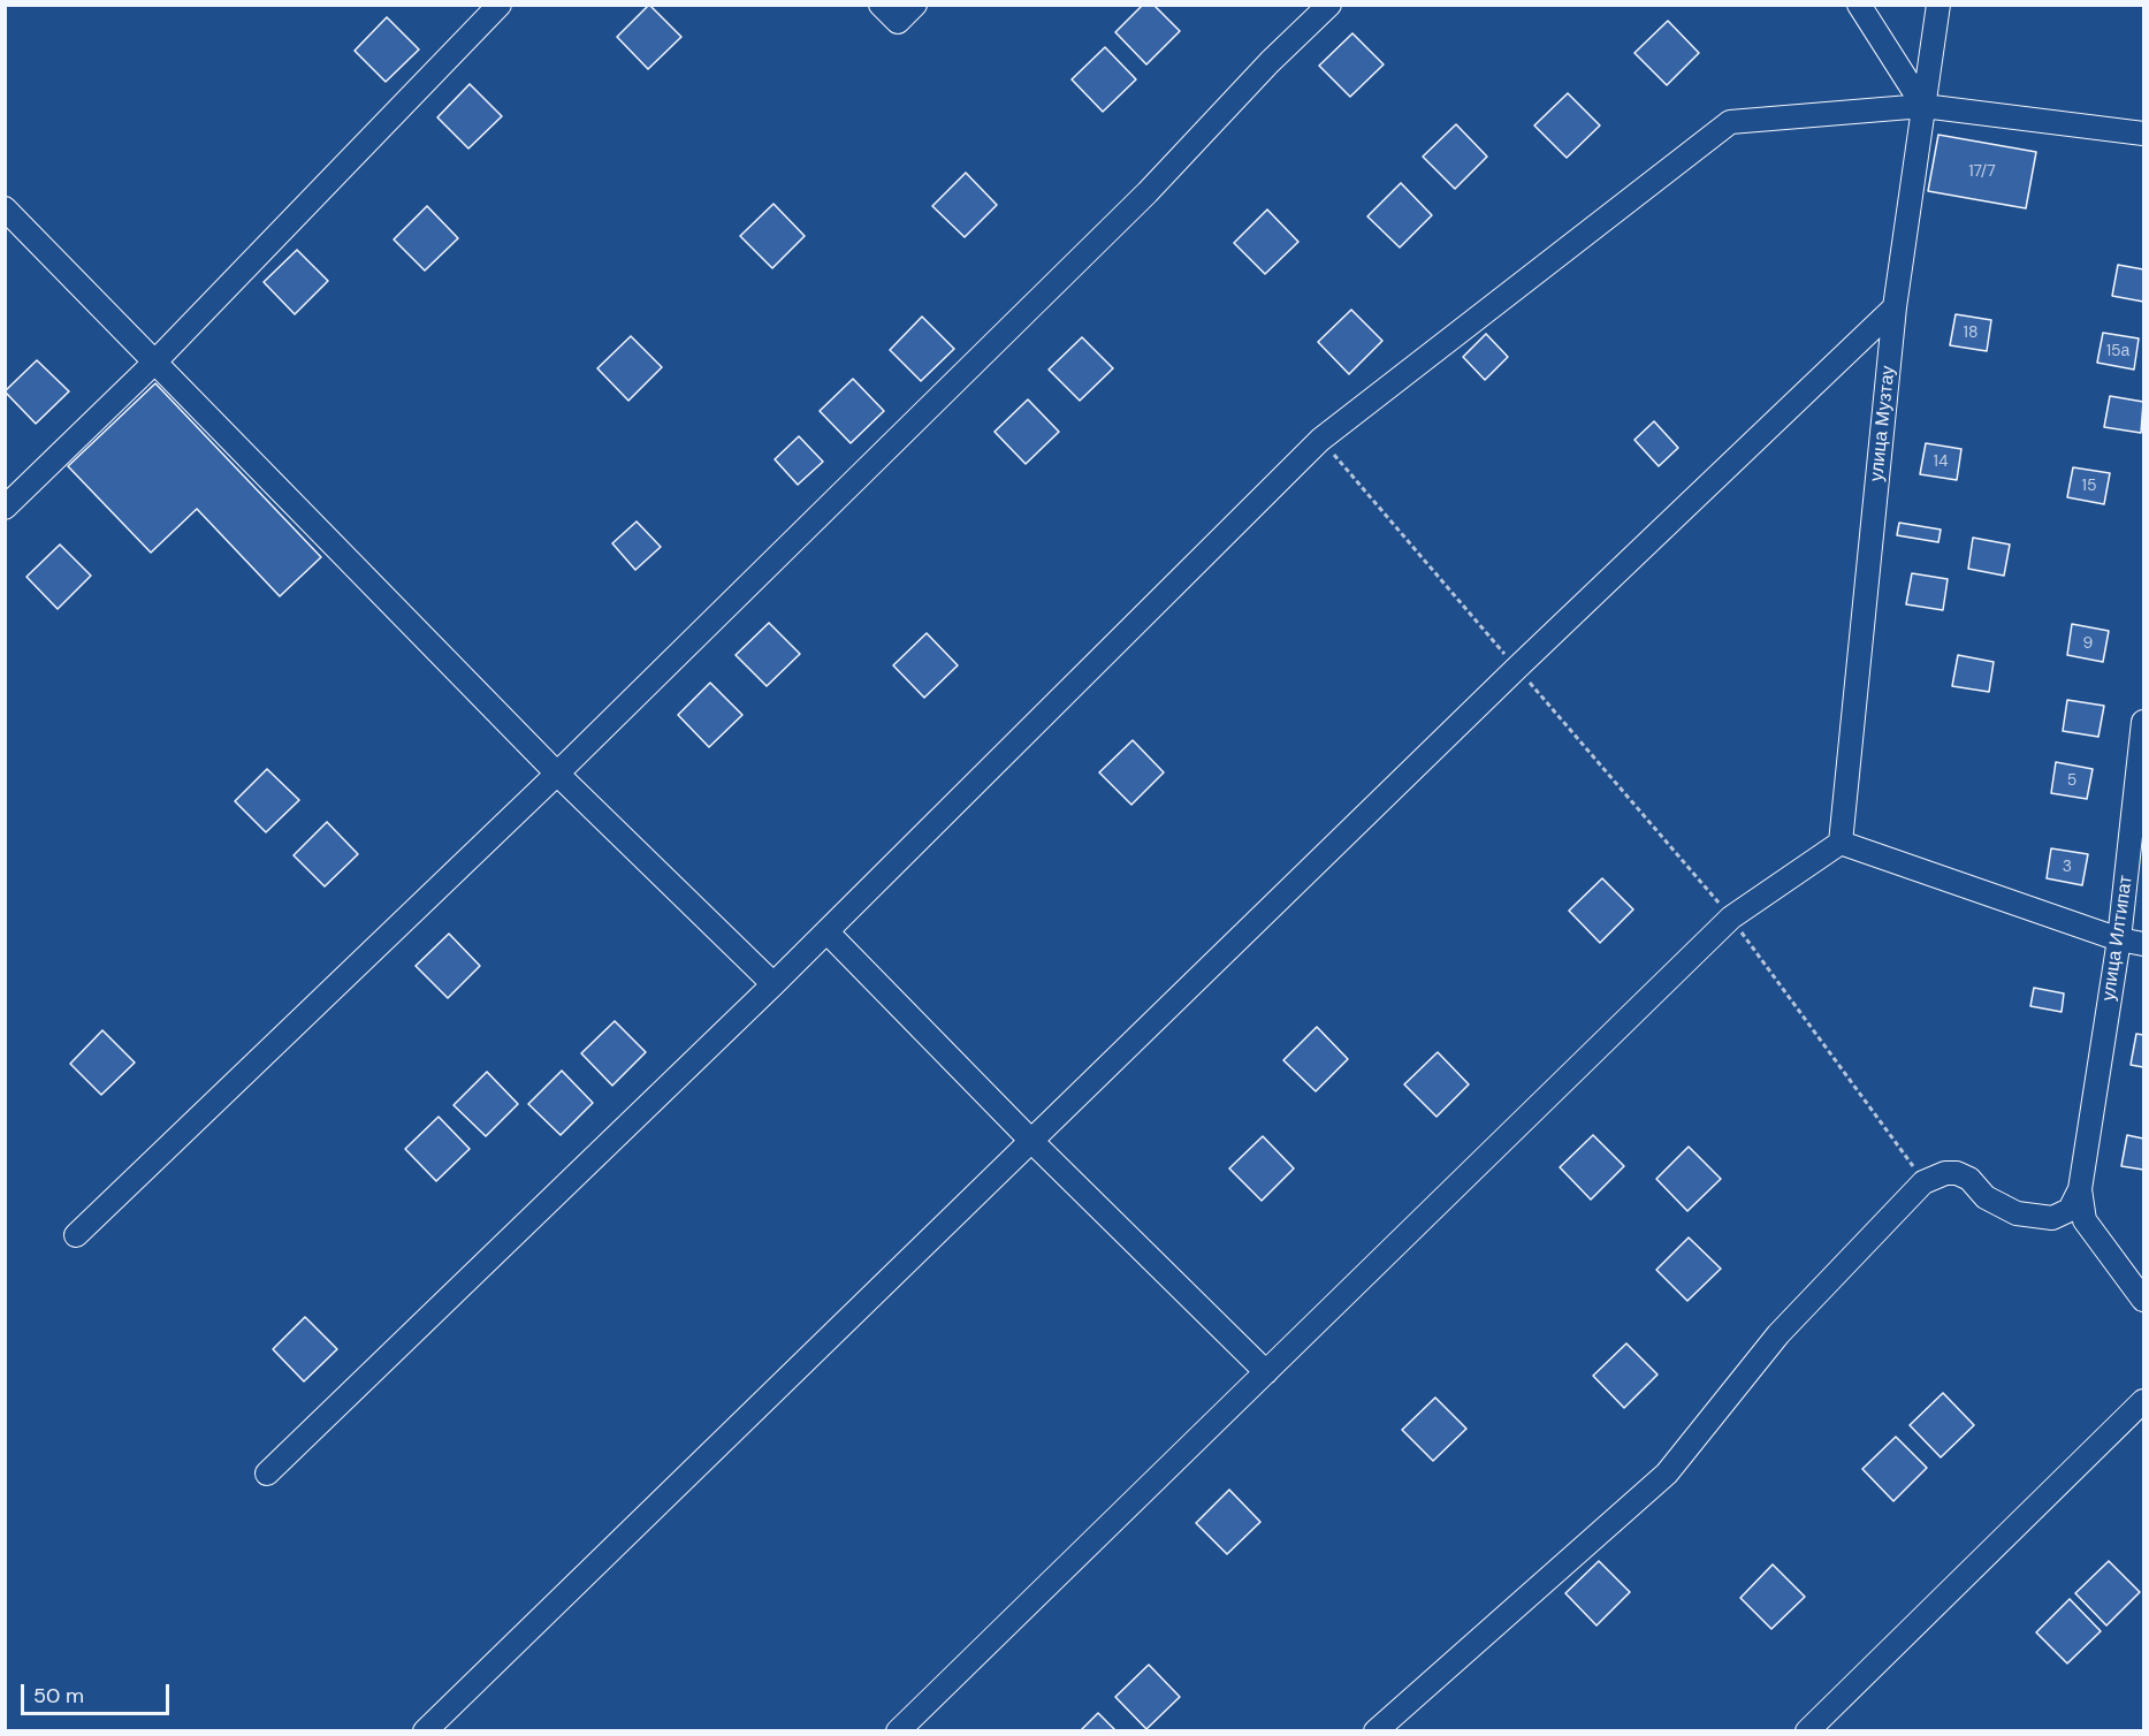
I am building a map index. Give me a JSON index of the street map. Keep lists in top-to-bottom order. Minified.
{"streets":{"street":["улица Музтау","улица Илтипат"]},"house_numbers":["17/7","18","15а","14","15","9","5","3"],"scale_bar":"50 m"}
